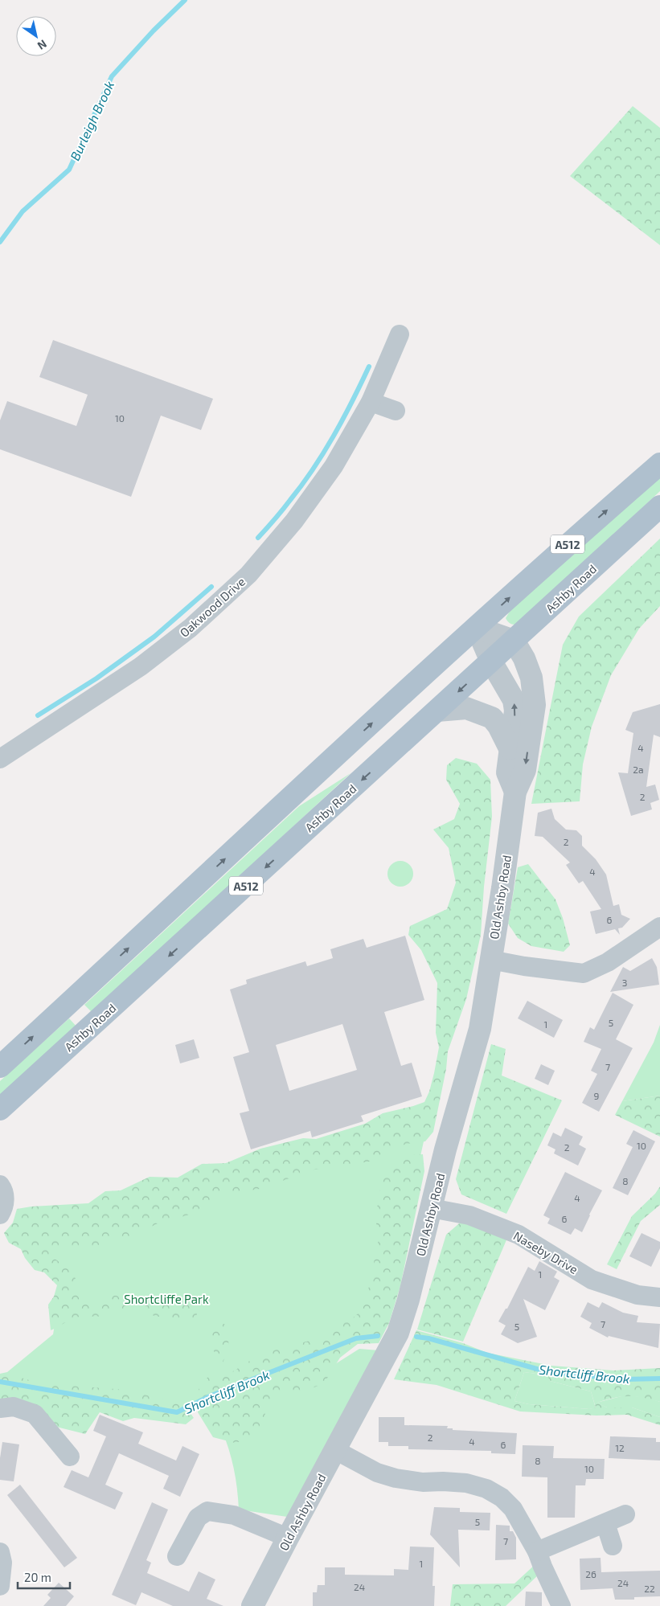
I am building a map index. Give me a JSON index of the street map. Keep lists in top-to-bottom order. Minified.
{"streets":{"main road":["A512","Ashby Road"],"street":["Oakwood Drive","Old Ashby Road","Naseby Drive"]},"crossings":[["A512","Old Ashby Road"],["Ashby Road","Old Ashby Road"],["Old Ashby Road","Naseby Drive"]],"water":["Burleigh Brook","Shortcliff Brook"],"parks":["Shortcliffe Park"],"house_numbers":["10","4","2a","2","2","4","6","3","5","1","7","9","10","2","8","4","6","1","7","5","2","4","6","12","8","10","5","7","1","26","24","24","22"],"scale_bar":"20 m","north":"bottom right"}
